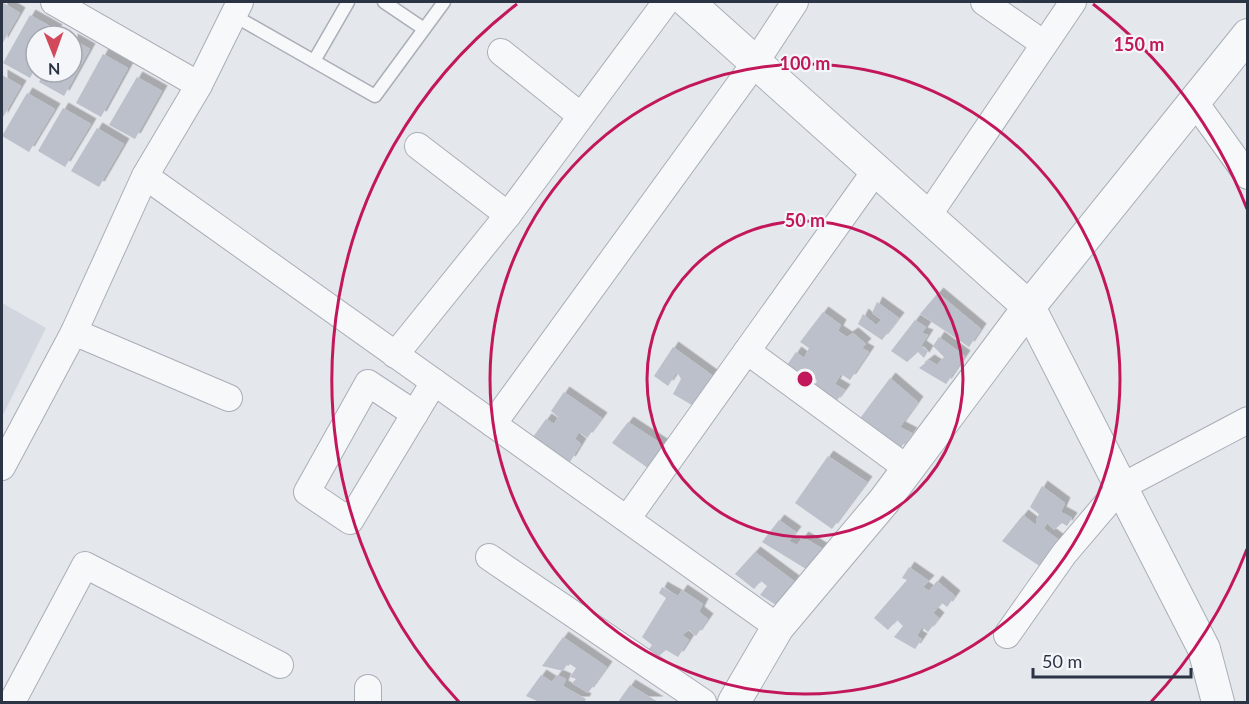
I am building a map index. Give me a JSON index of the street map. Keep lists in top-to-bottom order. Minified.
{"scale_bar":"50 m","north":"bottom","rings":["150 m","100 m","50 m"]}
